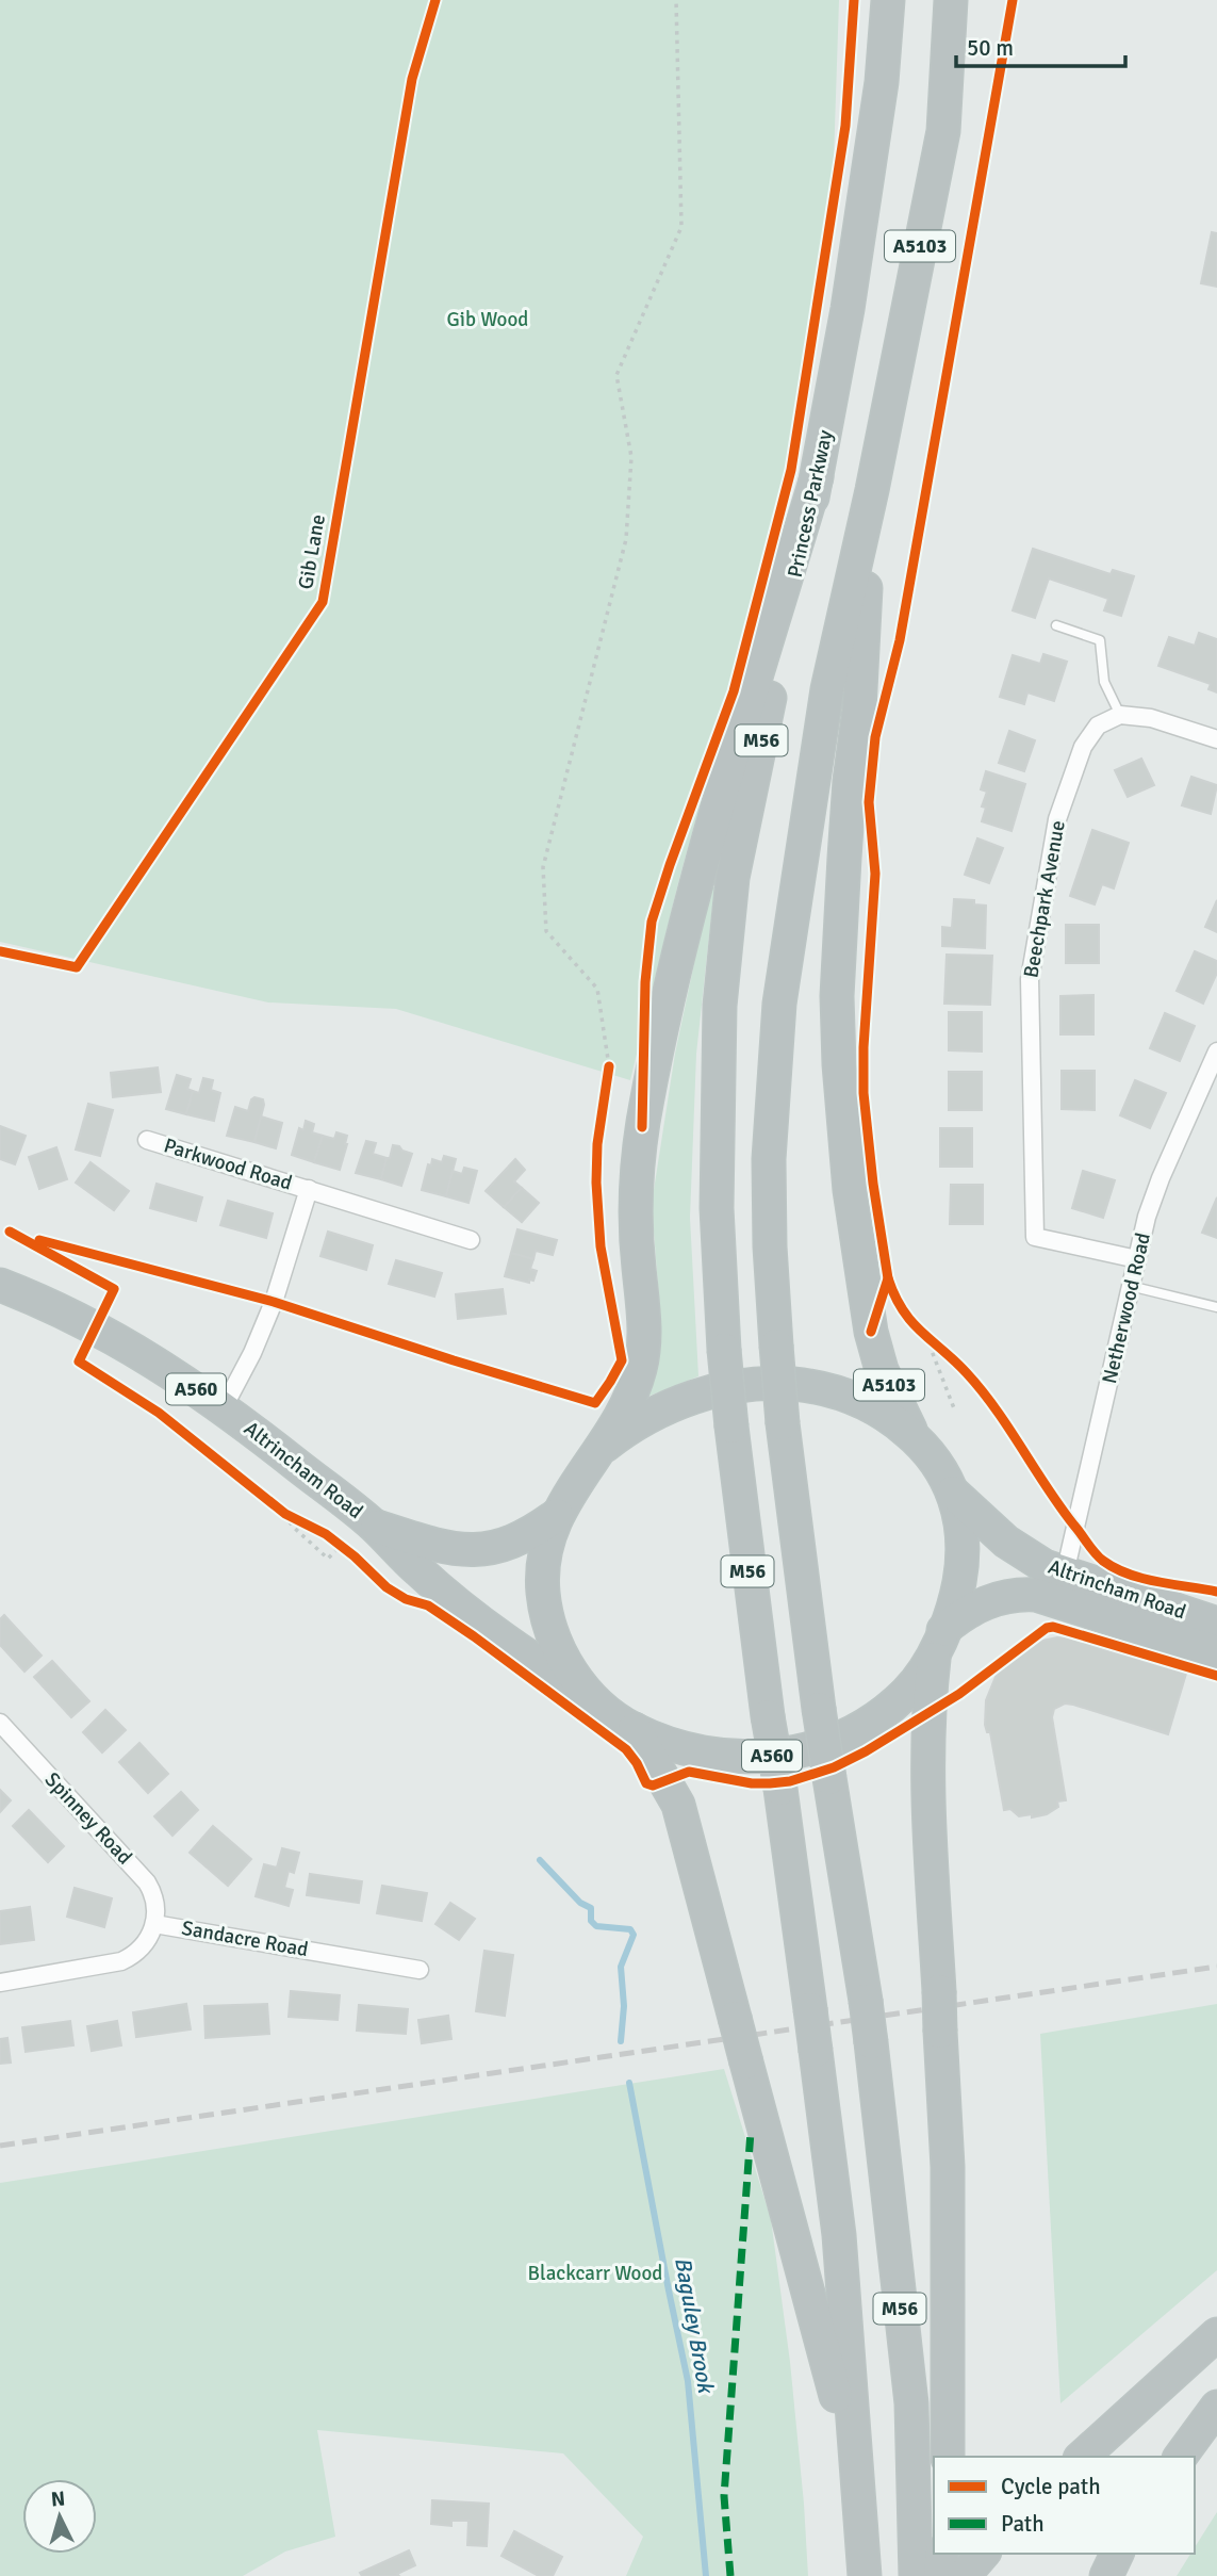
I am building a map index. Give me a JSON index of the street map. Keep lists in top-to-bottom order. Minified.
{"streets":{"highway":["A5103","Princess Parkway","M56","A560","Altrincham Road"],"street":["Beechpark Avenue","Parkwood Road","Netherwood Road","Spinney Road","Sandacre Road"],"cycle path":["Gib Lane"]},"crossings":[["A5103","Princess Parkway"],["A5103","M56"],["A5103","A560"],["Princess Parkway","M56"],["M56","A560"],["M56","Altrincham Road"],["Beechpark Avenue","Netherwood Road"],["Parkwood Road","Altrincham Road"],["Netherwood Road","Altrincham Road"],["A560","Altrincham Road"],["Spinney Road","Sandacre Road"]],"water":["Baguley Brook"],"parks":["Gib Wood","Blackcarr Wood"],"legend":["Cycle path","Path"],"scale_bar":"50 m","north":"top"}
